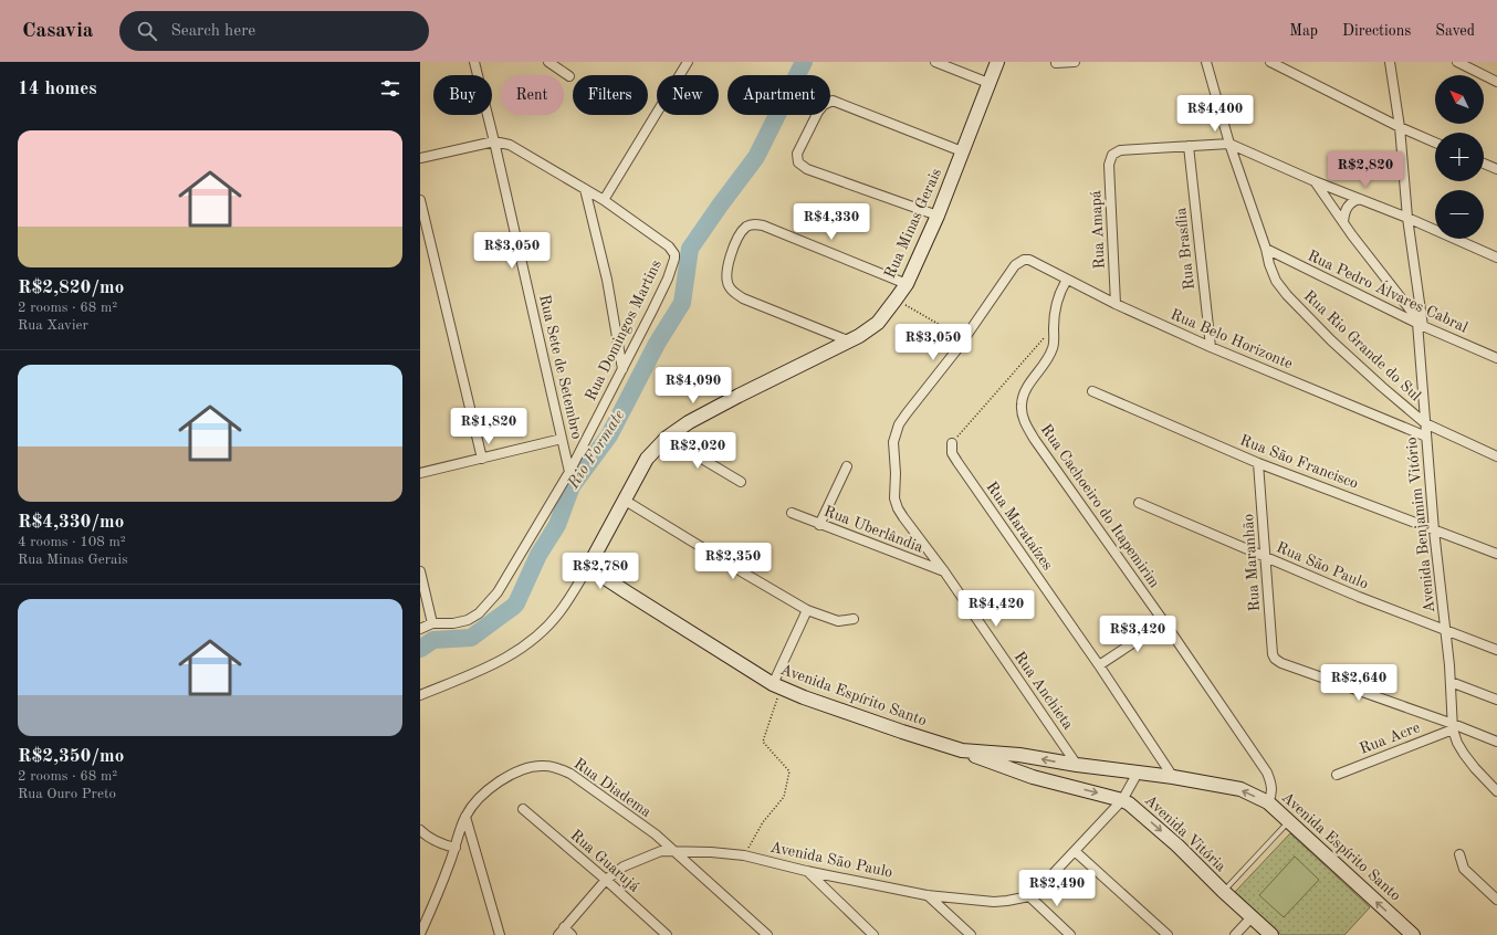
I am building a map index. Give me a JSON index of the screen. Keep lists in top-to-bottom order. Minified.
{"streets":{"street":["Rua Minas Gerais","Rua Amapá","Rua Brasília","Rua Pedro Álvares Cabral","Rua Domingos Martins","Rua Belo Horizonte","Rua Rio Grande do Sul","Rua Sete de Setembro","Rua São Francisco","Rua Cachoeiro do Itapemirim","Avenida Benjamim Vitório","Rua Marataízes","Rua Uberlândia","Rua Maranhão","Rua São Paulo","Rua Anchieta","Avenida Espírito Santo","Rua Acre","Rua Diadema","Avenida Vitória","Avenida São Paulo","Rua Guarujá"]},"crossings":[["Rua Minas Gerais","Avenida Espírito Santo"],["Rua Amapá","Rua Brasília"],["Rua Amapá","Rua Belo Horizonte"],["Rua Brasília","Rua Belo Horizonte"],["Rua Pedro Álvares Cabral","Rua Rio Grande do Sul"],["Rua Pedro Álvares Cabral","Avenida Benjamim Vitório"],["Rua Domingos Martins","Rua Sete de Setembro"],["Rua Belo Horizonte","Rua Cachoeiro do Itapemirim"],["Rua Belo Horizonte","Avenida Benjamim Vitório"],["Rua Belo Horizonte","Rua Anchieta"],["Rua Rio Grande do Sul","Avenida Benjamim Vitório"],["Rua São Francisco","Avenida Benjamim Vitório"],["Rua São Francisco","Rua Maranhão"],["Rua Cachoeiro do Itapemirim","Avenida Espírito Santo"],["Avenida Benjamim Vitório","Rua Maranhão"],["Avenida Benjamim Vitório","Rua São Paulo"],["Avenida Benjamim Vitório","Rua Acre"],["Rua Marataízes","Avenida Espírito Santo"],["Rua Uberlândia","Rua Anchieta"],["Rua Maranhão","Rua São Paulo"],["Rua Maranhão","Rua Acre"],["Rua Anchieta","Avenida Espírito Santo"],["Avenida Espírito Santo","Avenida Vitória"],["Rua Diadema","Avenida São Paulo"],["Avenida Vitória","Avenida São Paulo"],["Avenida São Paulo","Rua Guarujá"]],"water":["Rio Formate"],"north":"top left","page":{"header":"Casavia","search":"Search here","nav":["Map","Directions","Saved"],"heading":"14 homes","map_buttons":["+","−"],"chip":["Buy","Rent","Filters","New","Apartment"],"price":["R$4,400","R$2,820","R$4,330","R$3,050","R$3,050","R$4,090","R$1,820","R$2,020","R$2,350","R$2,780","R$4,420","R$3,420","R$2,640","R$2,490"],"list":[{"name":"R$2,820/mo","note":"2 rooms · 68 m² · Rua Xavier"},{"name":"R$4,330/mo","note":"4 rooms · 108 m² · Rua Minas Gerais"},{"name":"R$2,350/mo","note":"2 rooms · 68 m² · Rua Ouro Preto"}]}}
